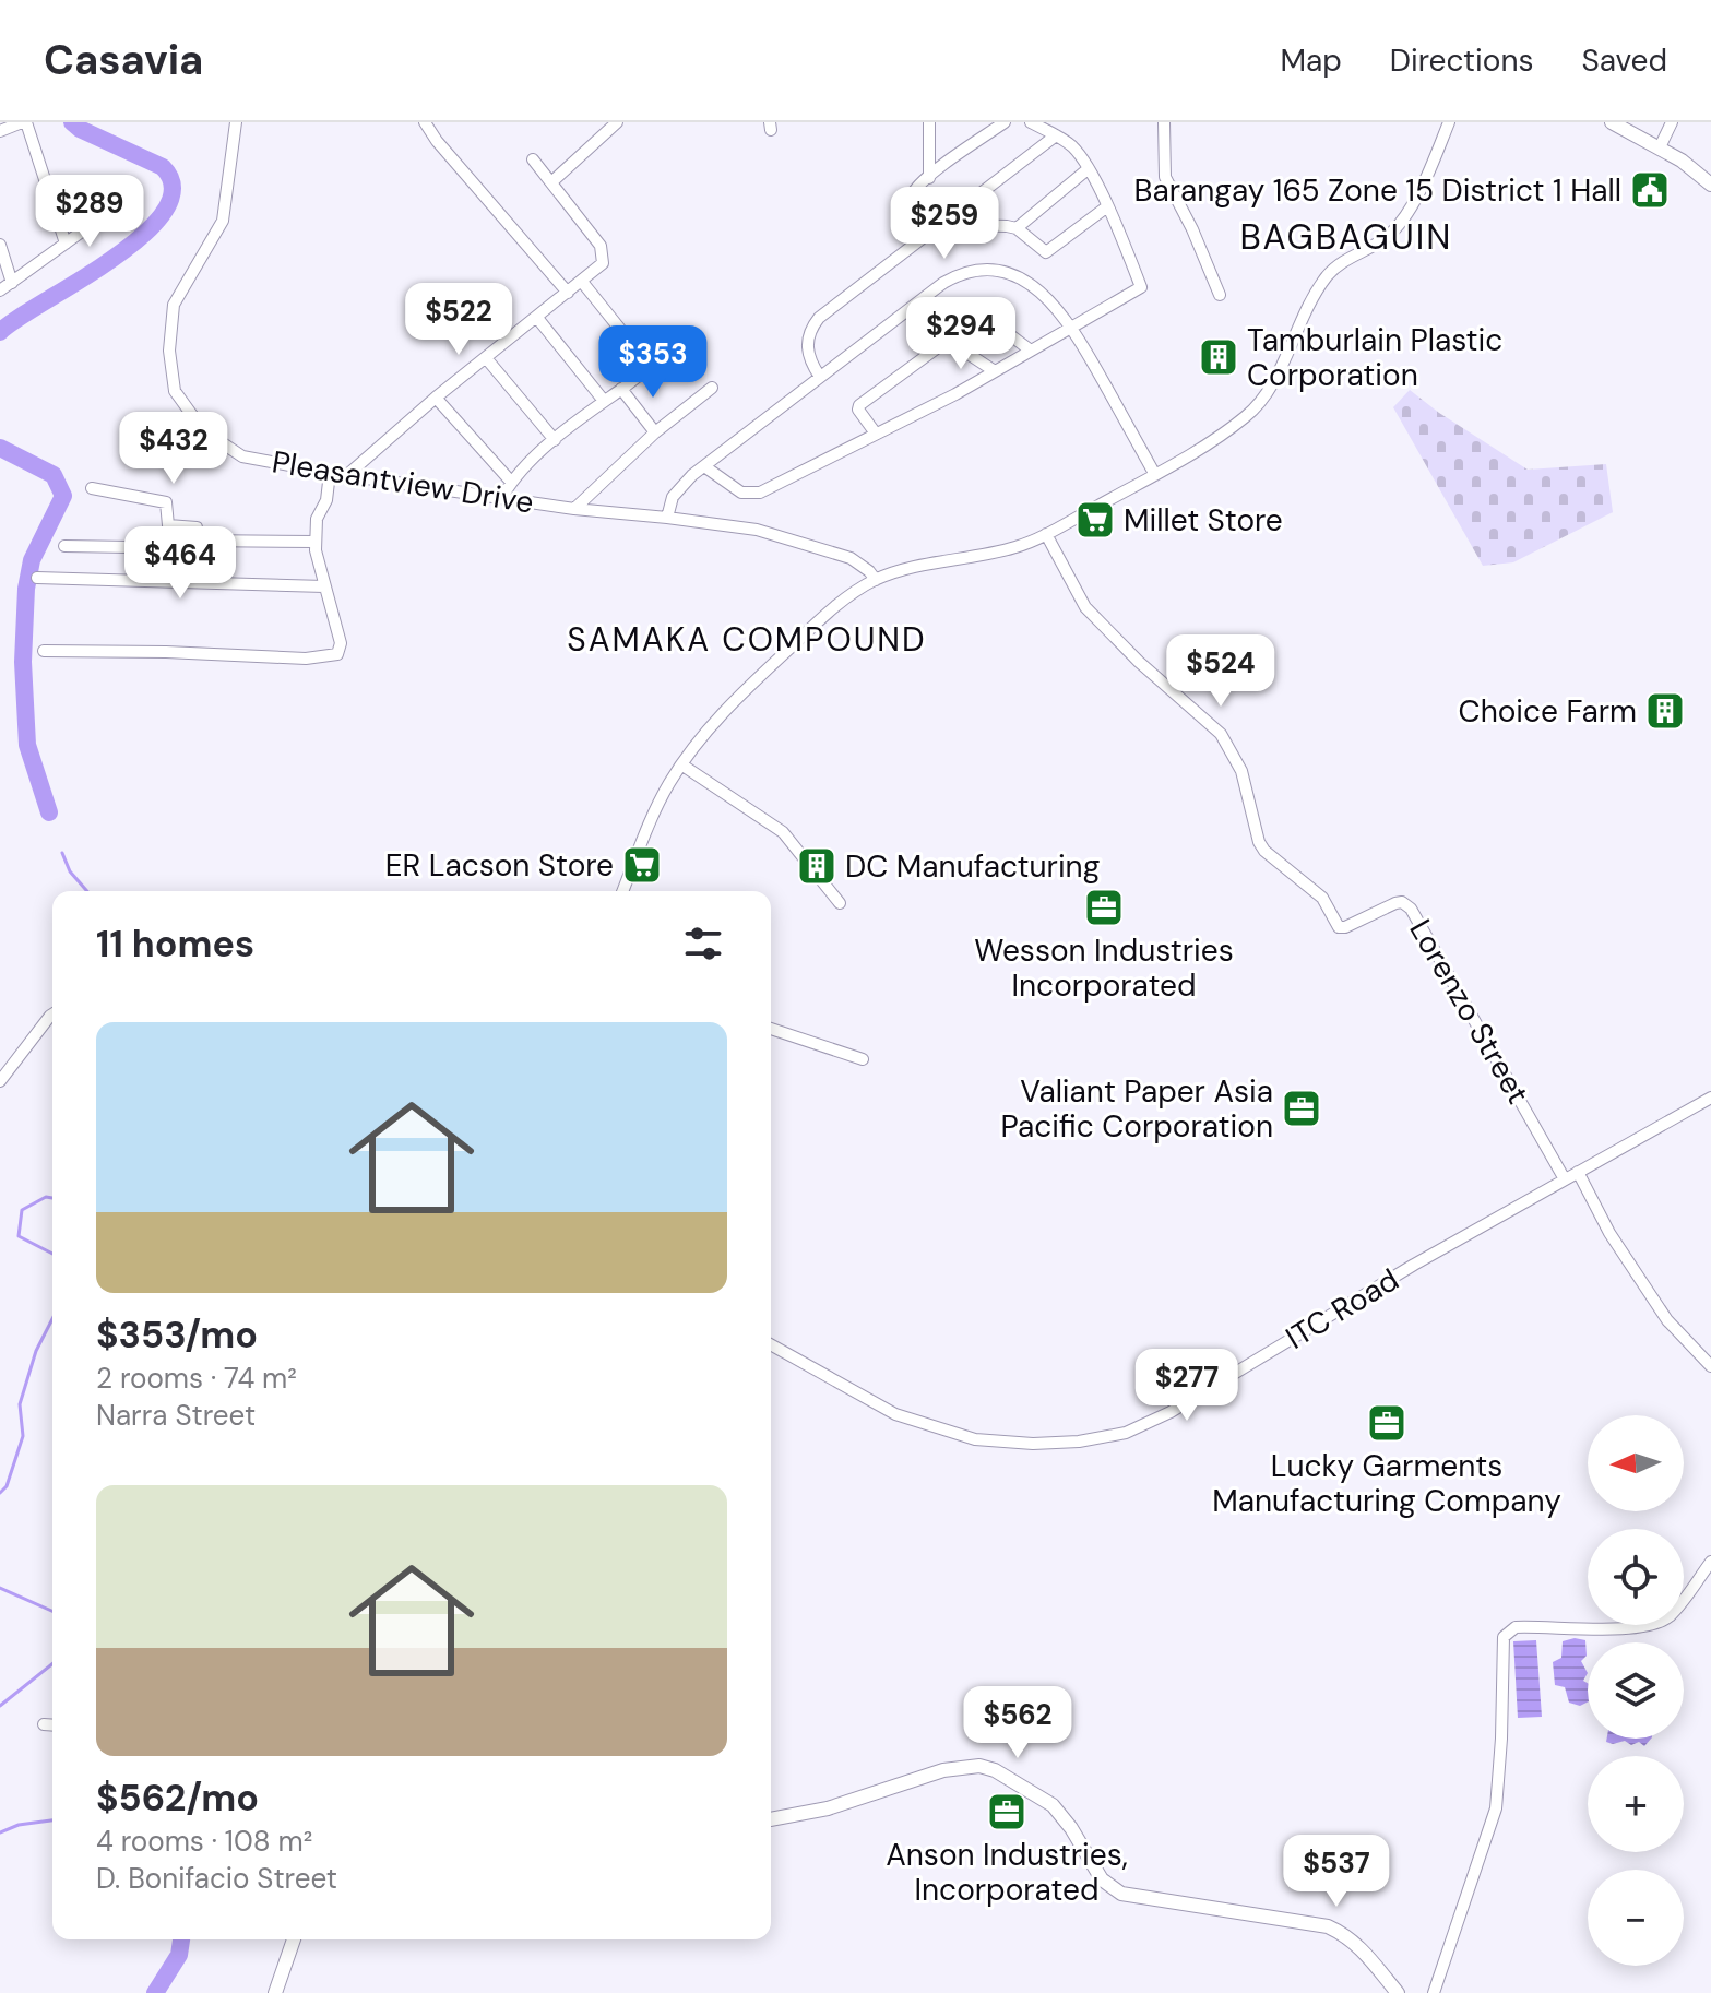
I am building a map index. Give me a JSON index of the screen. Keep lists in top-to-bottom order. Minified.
{"streets":{"street":["Pleasantview Drive","Lorenzo Street","ITC Road"]},"crossings":[["Lorenzo Street","ITC Road"]],"districts":["BAGBAGUIN","SAMAKA COMPOUND"],"places":{"public building":["Barangay 165 Zone 15 District 1 Hall"],"building":["Tamburlain Plastic Corporation","Choice Farm","DC Manufacturing"],"supermarket":["Millet Store","ER Lacson Store"],"office":["Wesson Industries Incorporated","Valiant Paper Asia Pacific Corporation","Lucky Garments Manufacturing Company","Anson Industries, Incorporated"]},"north":"left","page":{"header":"Casavia","nav":["Map","Directions","Saved"],"price":["$289","$259","$522","$294","$353","$432","$464","$524","$277","$562","$537"],"heading":"11 homes","list":[{"name":"$353/mo","note":"2 rooms · 74 m² · Narra Street"},{"name":"$562/mo","note":"4 rooms · 108 m² · D. Bonifacio Street"}],"map_buttons":["+","−"]}}
